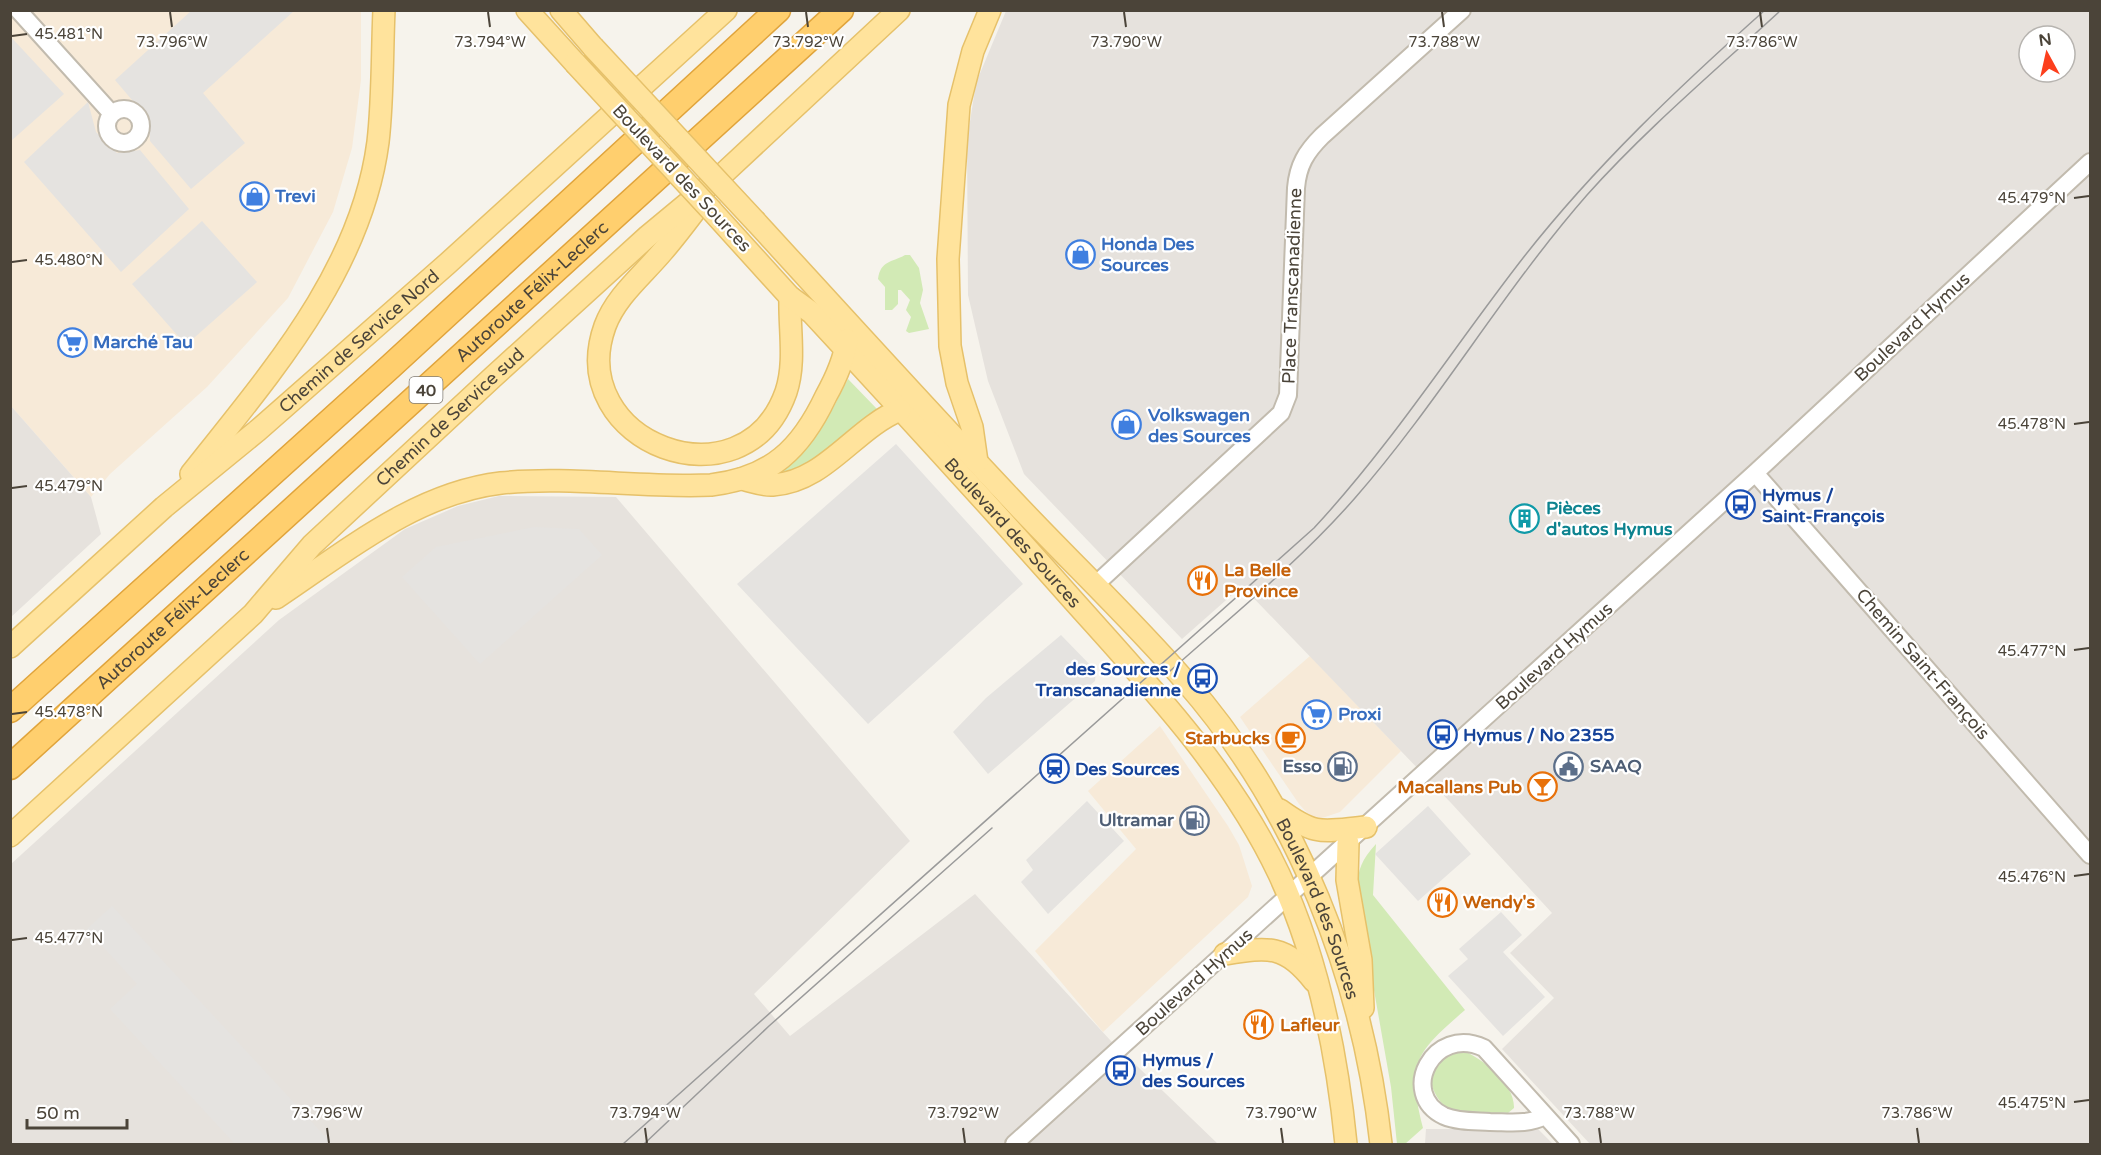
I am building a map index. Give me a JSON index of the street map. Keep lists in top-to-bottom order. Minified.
{"streets":{"highway":["Autoroute Félix-Leclerc","40"],"main road":["Boulevard des Sources","Chemin de Service Nord","Chemin de Service sud"],"street":["Place Transcanadienne","Boulevard Hymus","Chemin Saint-François"]},"crossings":[["Boulevard des Sources","Place Transcanadienne"],["Boulevard des Sources","Boulevard Hymus"],["Boulevard Hymus","Chemin Saint-François"]],"places":{"shop":["Trevi","Honda Des Sources","Volkswagen des Sources"],"supermarket":["Marché Tau","Proxi"],"bus stop":["Hymus / Saint-François","des Sources / Transcanadienne","Hymus / No 2355","Hymus / des Sources"],"building":["Pièces d'autos Hymus"],"restaurant":["La Belle Province","Wendy's","Lafleur"],"cafe":["Starbucks"],"fuel station":["Esso","Ultramar"],"public building":["SAAQ"],"station":["Des Sources"],"bar":["Macallans Pub"]},"scale_bar":"50 m","north":"top","coordinates":["45.481°N","73.796°W","73.794°W","73.792°W","73.790°W","73.788°W","73.786°W","45.479°N","45.480°N","45.478°N","45.477°N","45.476°N","45.475°N"]}
